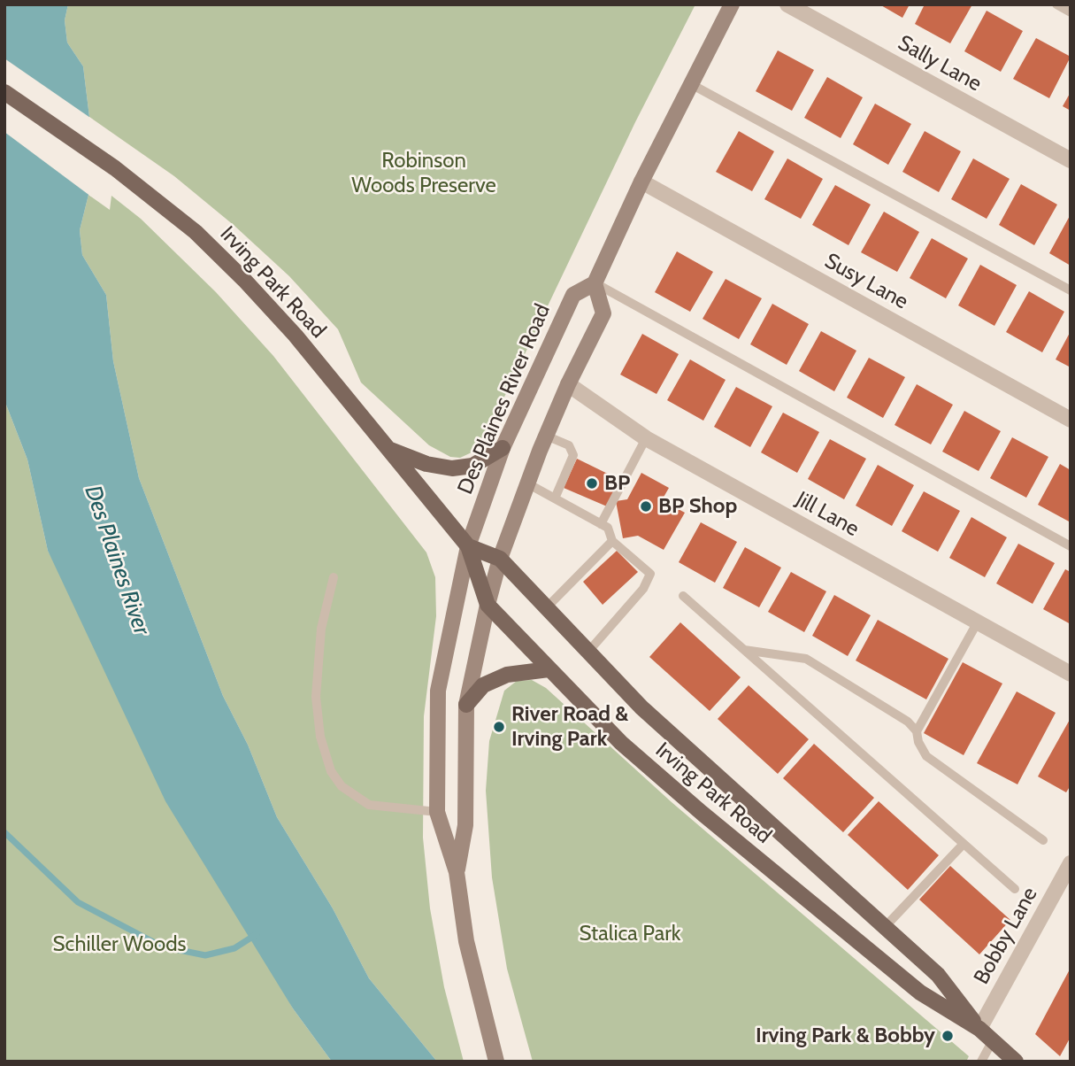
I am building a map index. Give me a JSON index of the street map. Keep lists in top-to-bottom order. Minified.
{"streets":{"main road":["Irving Park Road","Des Plaines River Road"],"street":["Sally Lane","Susy Lane","Jill Lane","Bobby Lane"]},"crossings":[["Susy Lane","Des Plaines River Road"],["Irving Park Road","Des Plaines River Road"],["Irving Park Road","Bobby Lane"],["Des Plaines River Road","Jill Lane"]],"water":["Des Plaines River"],"parks":["Robinson Woods Preserve","Stalica Park","Schiller Woods"],"places":["BP","BP Shop","River Road & Irving Park","Irving Park & Bobby"]}
